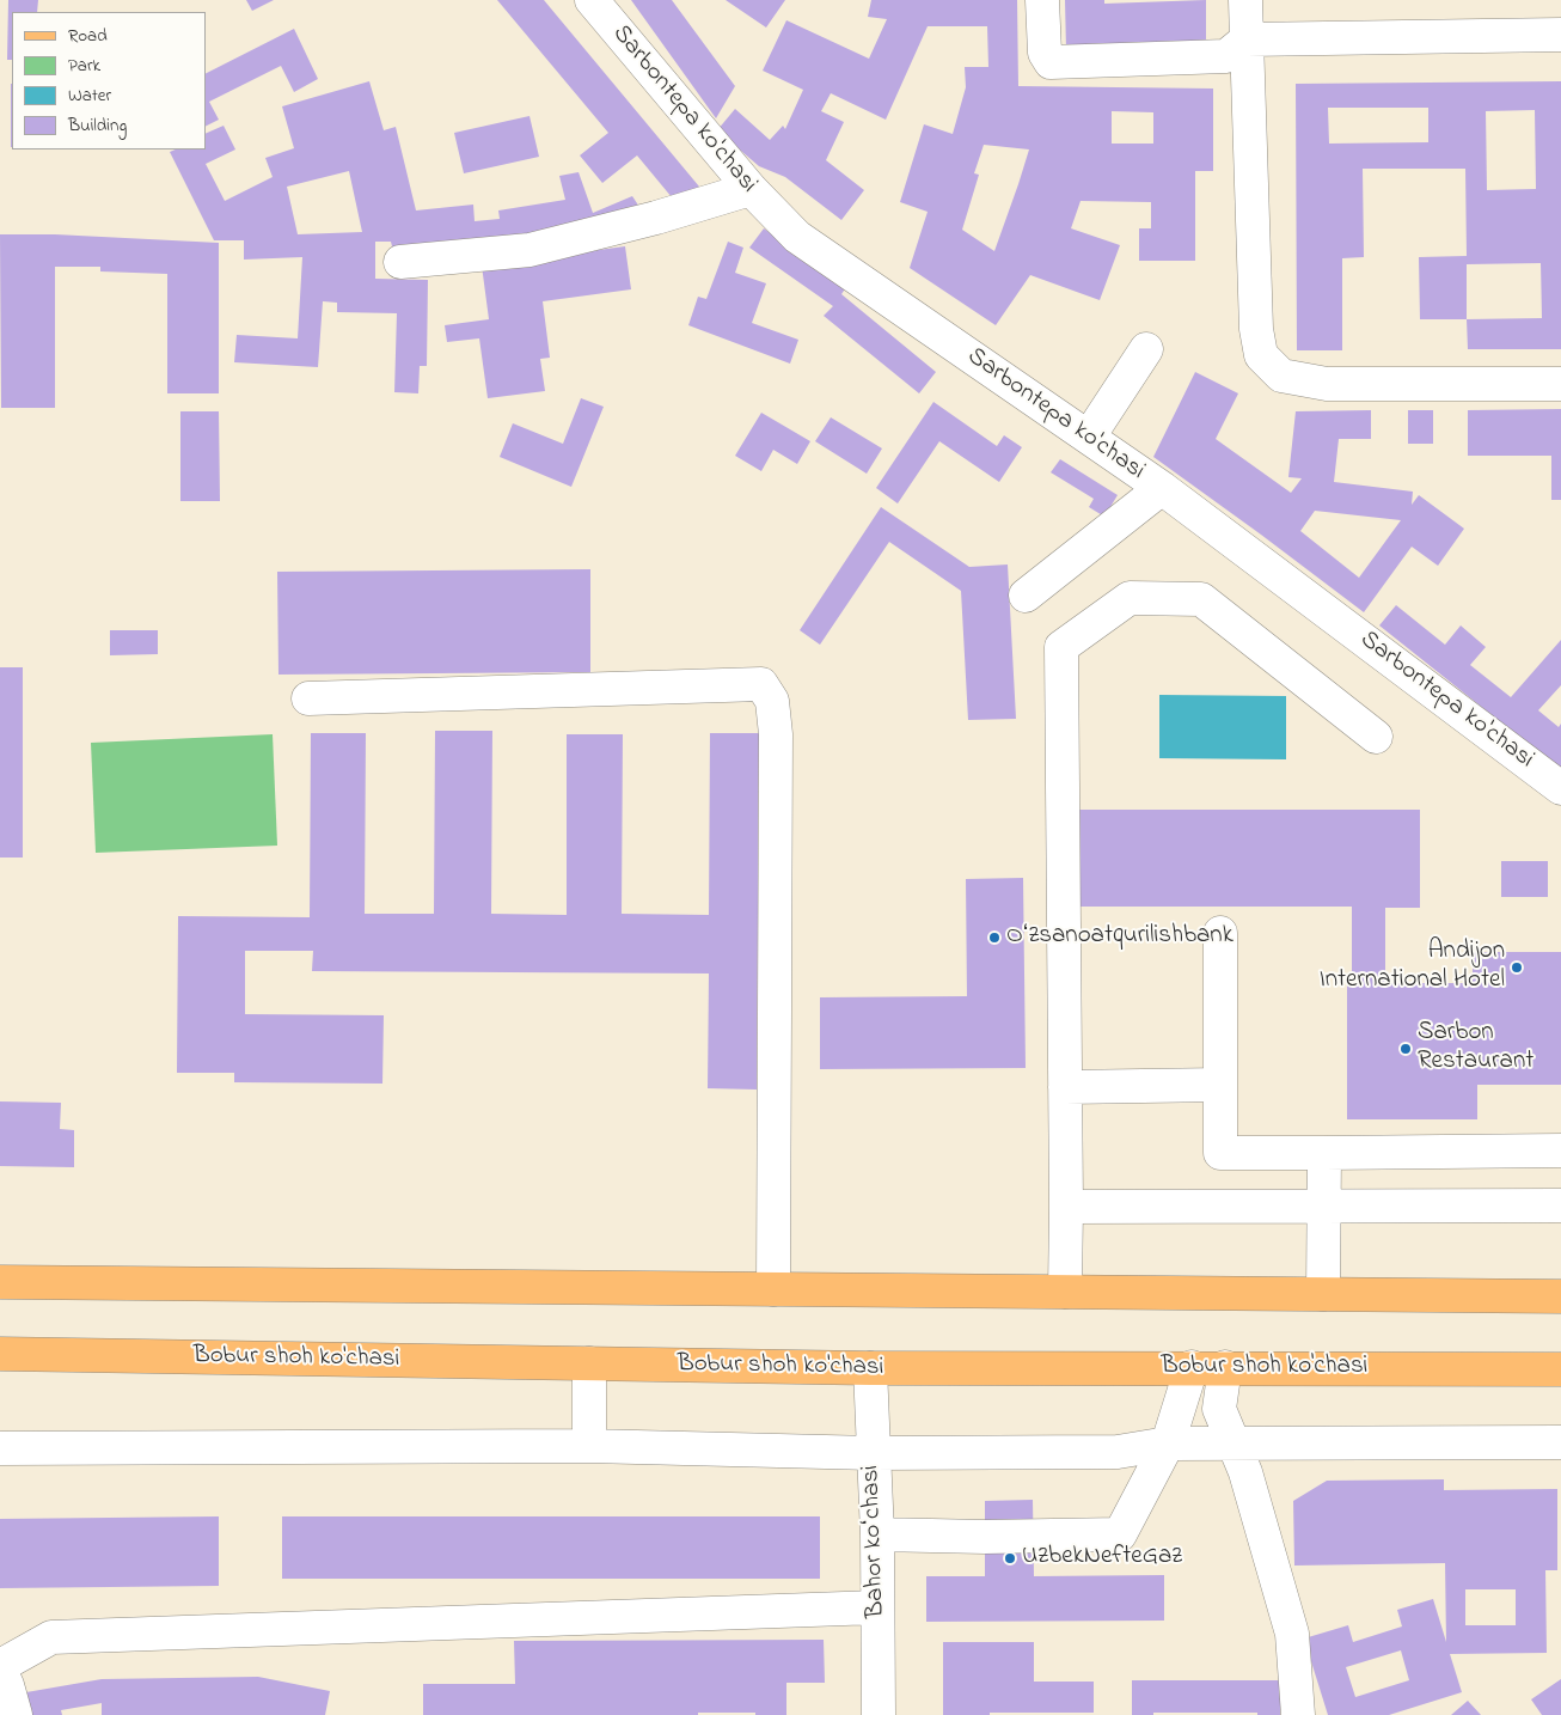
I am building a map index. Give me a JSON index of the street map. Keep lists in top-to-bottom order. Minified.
{"streets":{"main road":["Bobur shoh ko'chasi"],"street":["Sarbontepa ko'chasi","Bahor koʻchasi"]},"crossings":[["Bobur shoh ko'chasi","Bahor koʻchasi"]],"places":["Oʻzsanoatqurilishbank","Andijon International Hotel","Sarbon Restaurant","UzbekNefteGaz"],"legend":["Road","Park","Water","Building"]}
